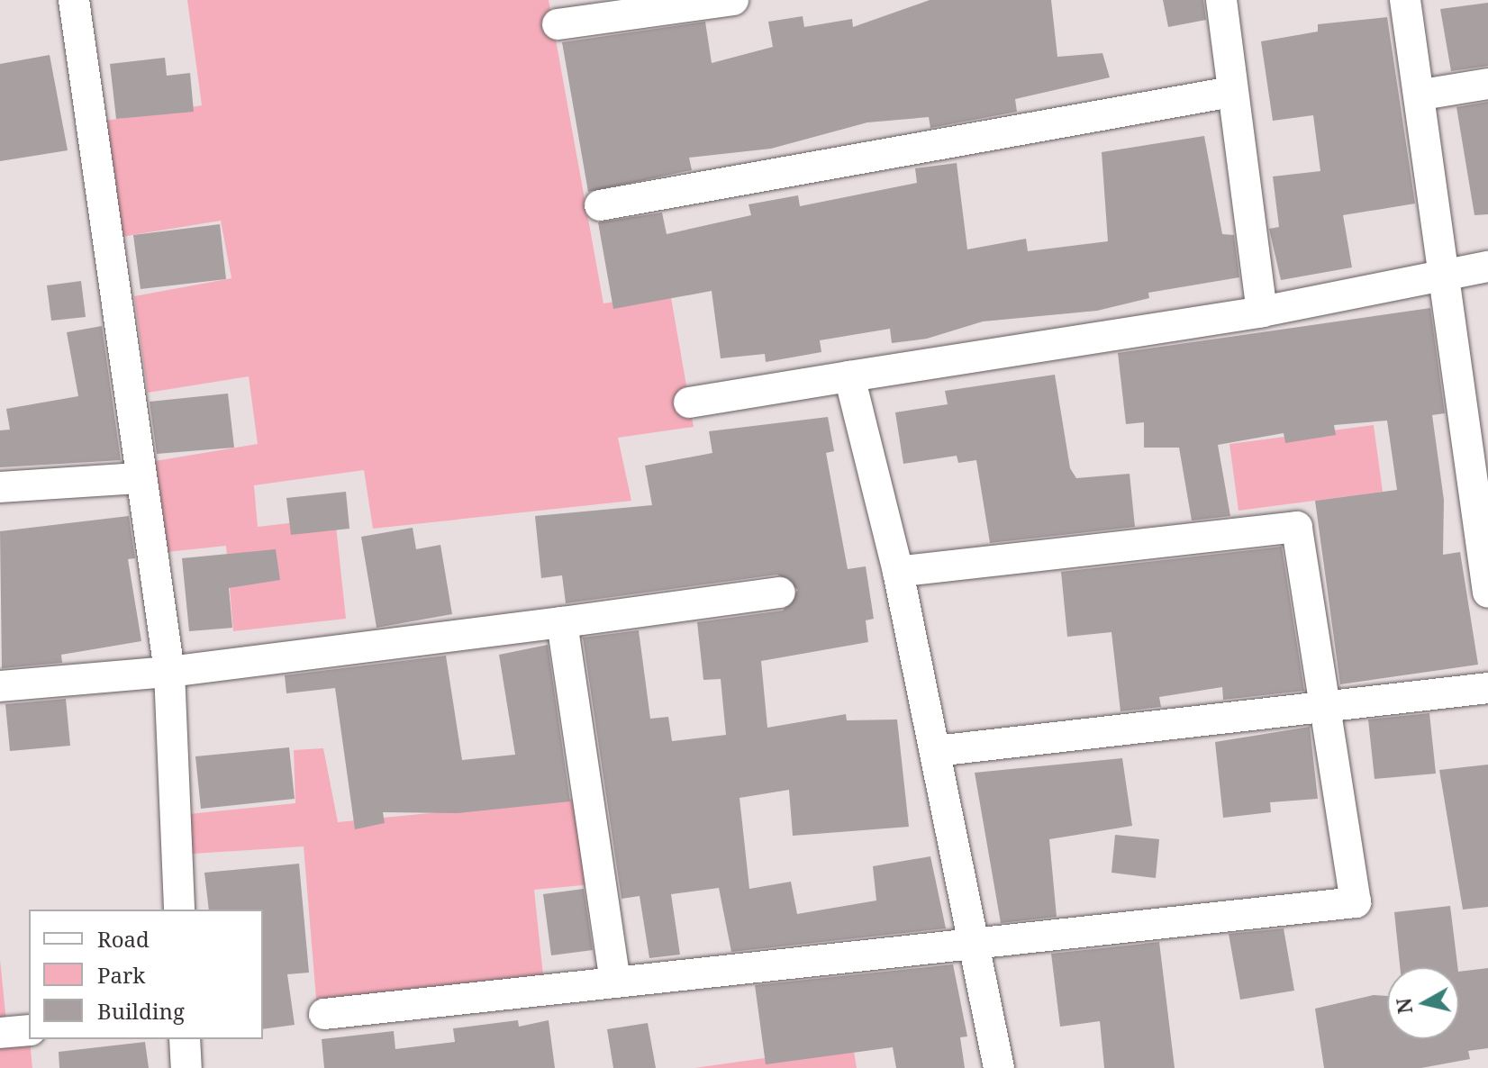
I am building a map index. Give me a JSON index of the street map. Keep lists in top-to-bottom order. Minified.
{"legend":["Road","Park","Building"],"north":"left"}
